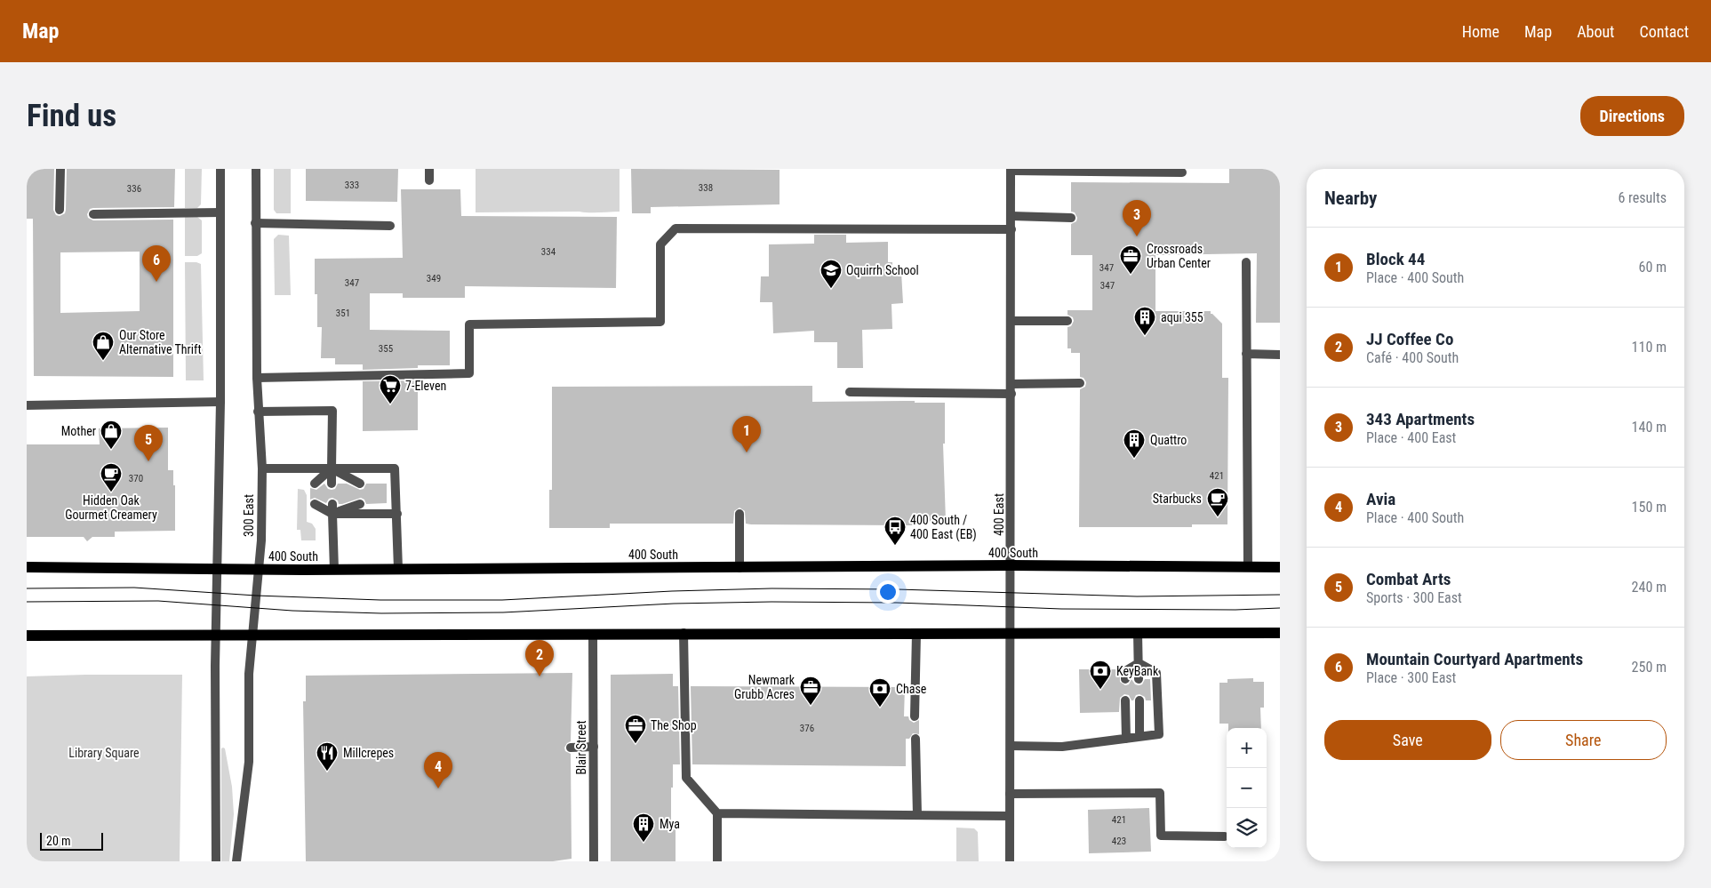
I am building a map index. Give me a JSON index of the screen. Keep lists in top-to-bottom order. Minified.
{"streets":{"main road":["400 South"],"street":["400 East","300 East","Blair Street"]},"crossings":[["400 East","400 South"],["300 East","400 South"]],"parks":["Library Square"],"places":{"office":["Crossroads Urban Center","Newmark Grubb Acres","The Shop"],"school or university":["Oquirrh School"],"building":["aqui 355","Quattro","Mya"],"shop":["Our Store Alternative Thrift","Mother"],"supermarket":["7-Eleven"],"cafe":["Hidden Oak Gourmet Creamery","Starbucks"],"bus stop":["400 South / 400 East (EB)"],"bank":["KeyBank","Chase"],"restaurant":["Millcrepes"]},"house_numbers":["333","338","336","334","347","349","347","347","351","355","421","370","376","421","423"],"scale_bar":"20 m","page":{"header":"Map","nav":["Home","Map","About","Contact"],"buttons":["Directions",["Save","Share"]],"title":"Find us","heading":["Nearby","6 results"],"pins":["3","6","1","5","2","4"],"list":[{"mark":"1","name":"Block 44","note":"Place · 400 South","value":"60 m"},{"mark":"2","name":"JJ Coffee Co","note":"Café · 400 South","value":"110 m"},{"mark":"3","name":"343 Apartments","note":"Place · 400 East","value":"140 m"},{"mark":"4","name":"Avia","note":"Place · 400 South","value":"150 m"},{"mark":"5","name":"Combat Arts","note":"Sports · 300 East","value":"240 m"},{"mark":"6","name":"Mountain Courtyard Apartments","note":"Place · 300 East","value":"250 m"}],"map_buttons":["+","−"],"scale":"20 m"}}
